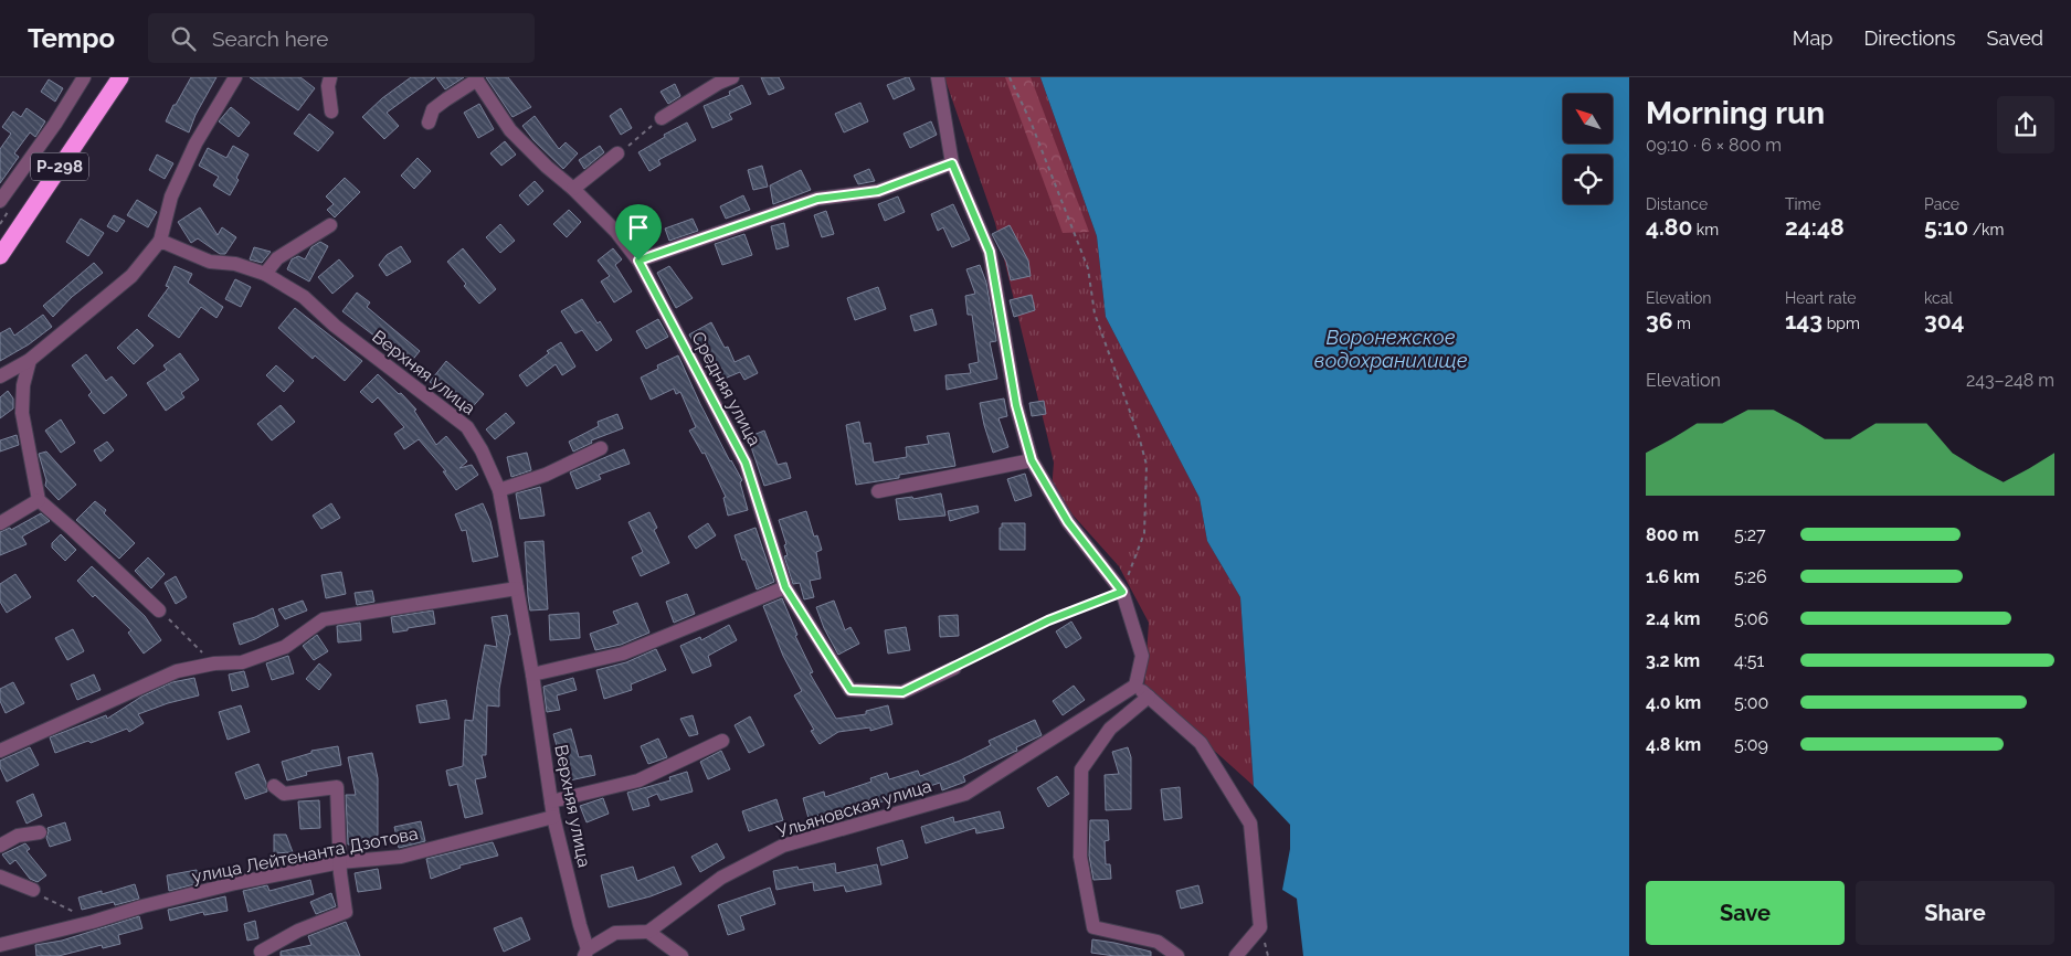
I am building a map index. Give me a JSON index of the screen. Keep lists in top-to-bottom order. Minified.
{"streets":{"highway":["Р-298"],"street":["Верхняя улица","Средняя улица","Ульяновская улица","улица Лейтенанта Дзотова"]},"crossings":[["Верхняя улица","улица Лейтенанта Дзотова"]],"water":["Воронежское водохранилище"],"north":"top left","page":{"header":"Tempo","search":"Search here","nav":["Map","Directions","Saved"],"heading":["Morning run","09:10 · 6 × 800 m"],"stats":[["Distance","4.80 km"],["Time","24:48"],["Pace","5:10 /km"],["Elevation","36 m"],["Heart rate","143 bpm"],["kcal","304"]],"chart":["Elevation","243–248 m"],"list":[{"name":"800 m","note":"5:27"},{"name":"1.6 km","note":"5:26"},{"name":"2.4 km","note":"5:06"},{"name":"3.2 km","note":"4:51"},{"name":"4.0 km","note":"5:00"},{"name":"4.8 km","note":"5:09"}],"buttons":["Save","Share"]}}
